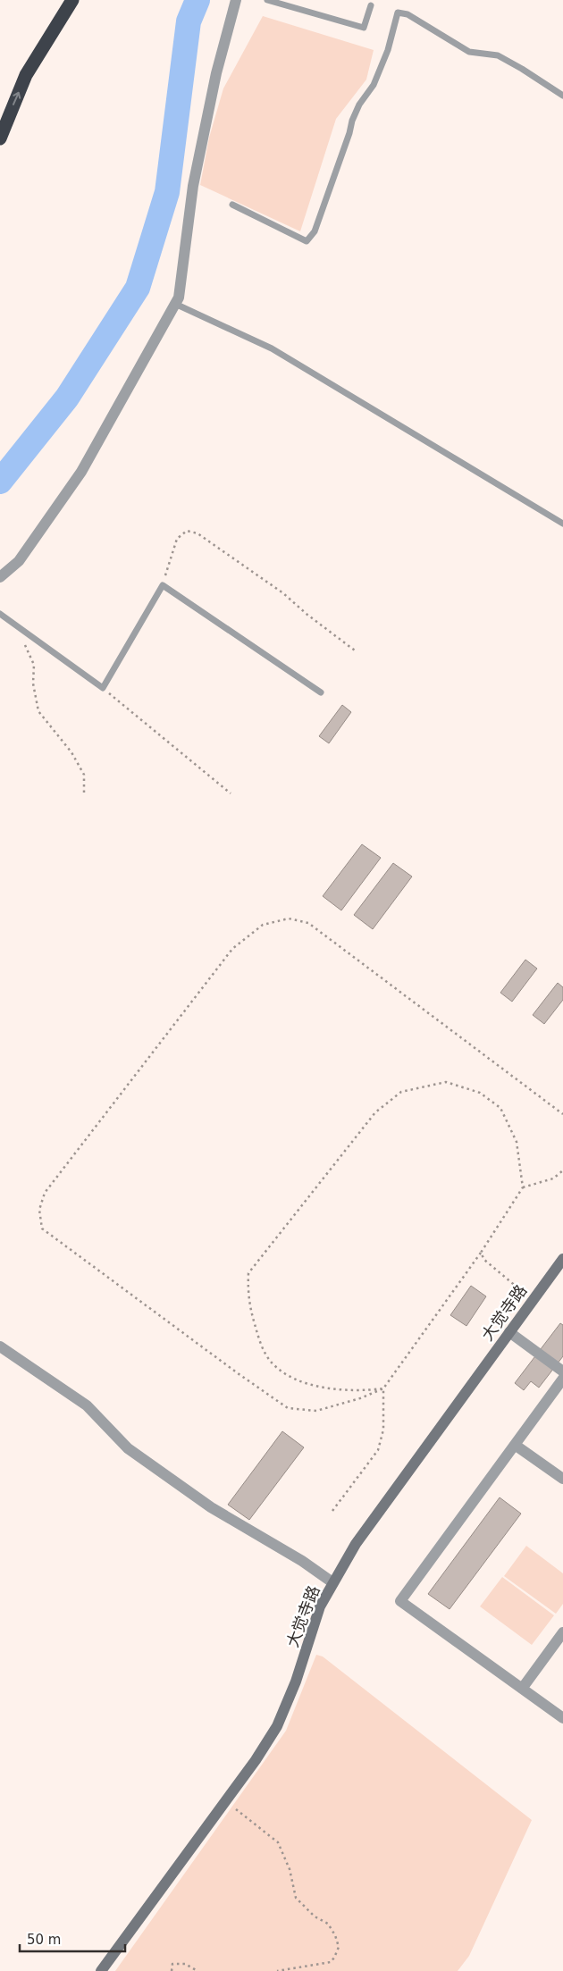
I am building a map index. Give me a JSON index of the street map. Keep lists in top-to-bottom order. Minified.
{"streets":{"main road":["大觉寺路"]},"scale_bar":"50 m"}
